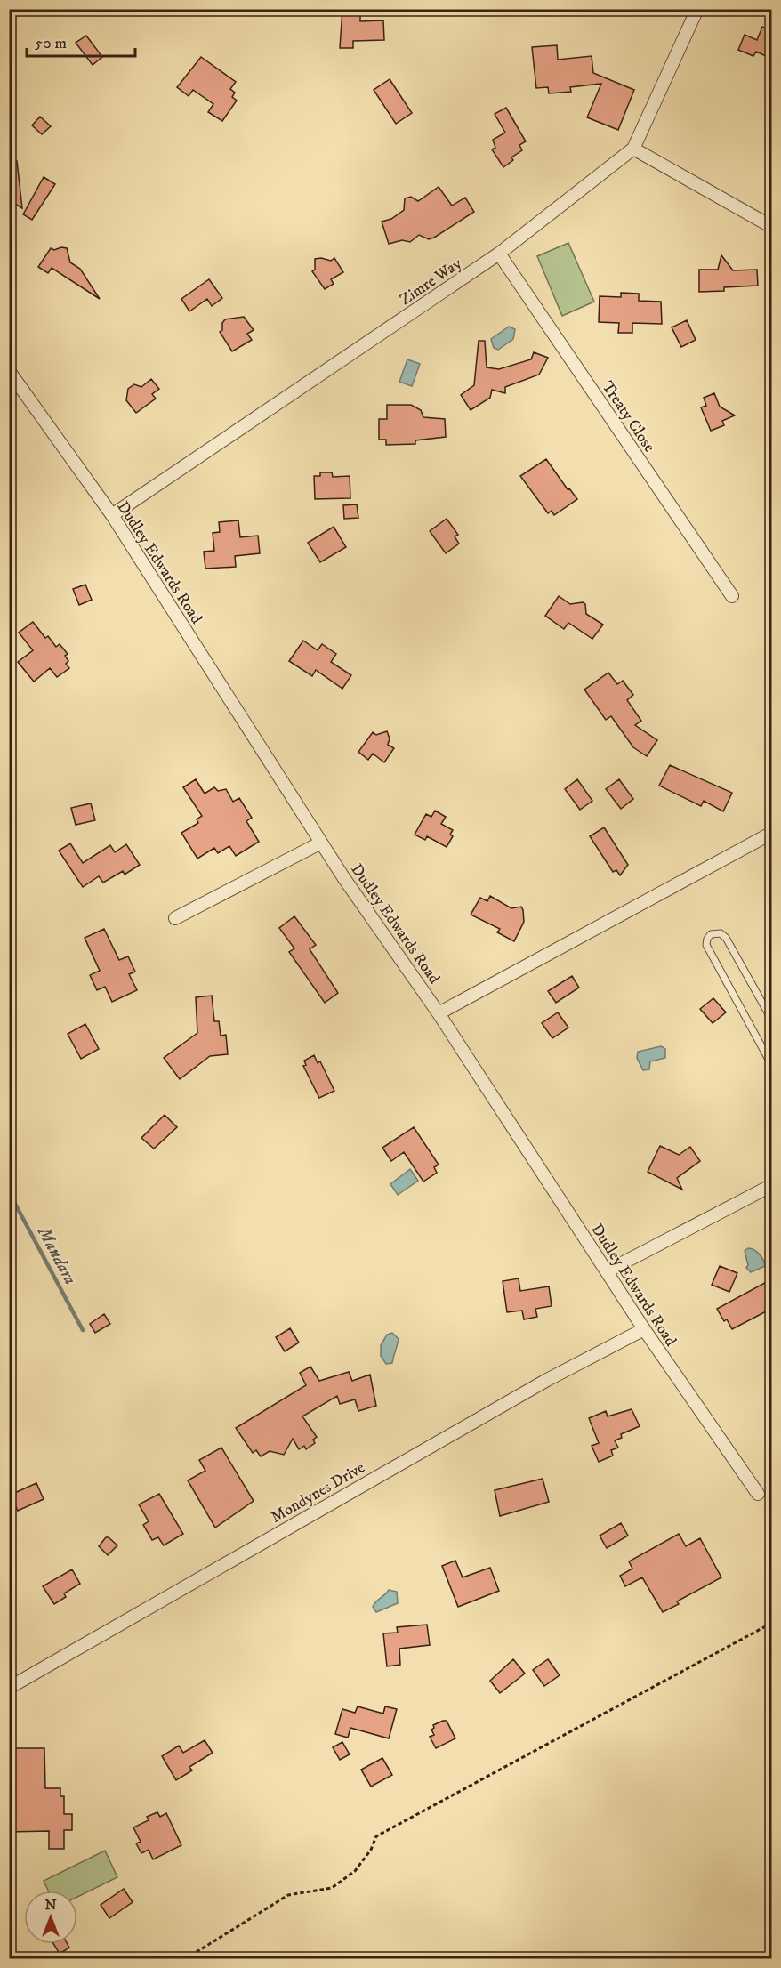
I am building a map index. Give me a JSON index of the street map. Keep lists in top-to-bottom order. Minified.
{"streets":{"street":["Zimre Way","Treaty Close","Dudley Edwards Road","Mondynes Drive"]},"crossings":[["Zimre Way","Treaty Close"],["Zimre Way","Dudley Edwards Road"],["Dudley Edwards Road","Mondynes Drive"]],"water":["Mandara"],"scale_bar":"50 m","north":"top"}
